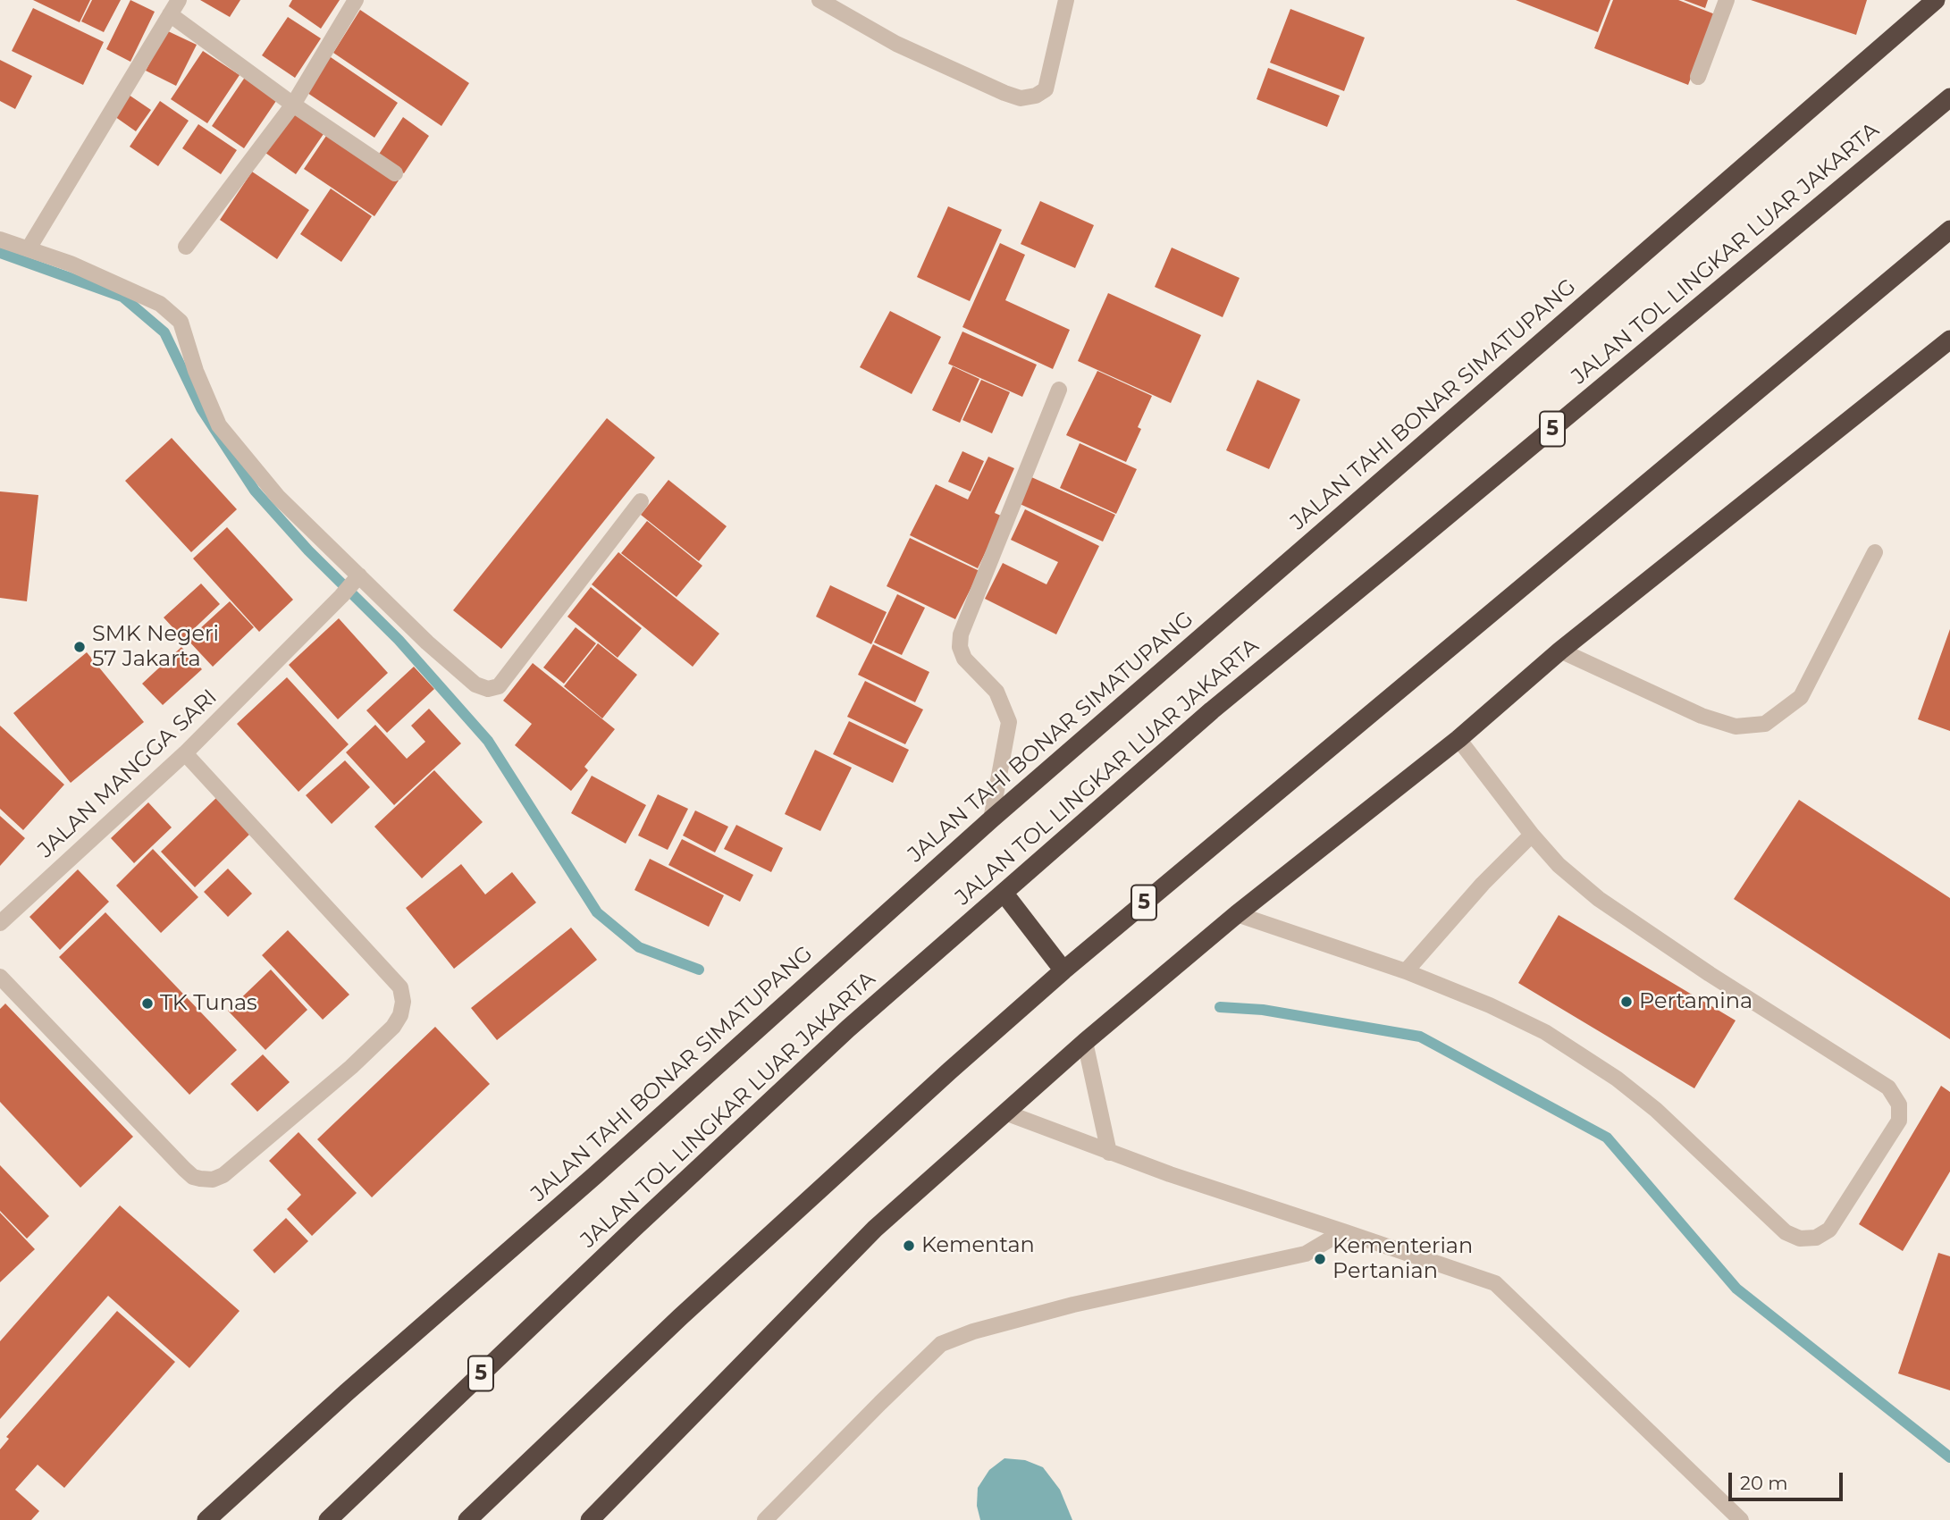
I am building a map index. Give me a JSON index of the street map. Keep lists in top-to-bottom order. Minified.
{"streets":{"highway":["JALAN TOL LINGKAR LUAR JAKARTA","JALAN TAHI BONAR SIMATUPANG","5"],"street":["JALAN MANGGA SARI"]},"places":["SMK Negeri 57 Jakarta","Pertamina","TK Tunas","Kementan","Kementerian Pertanian"],"scale_bar":"20 m"}
